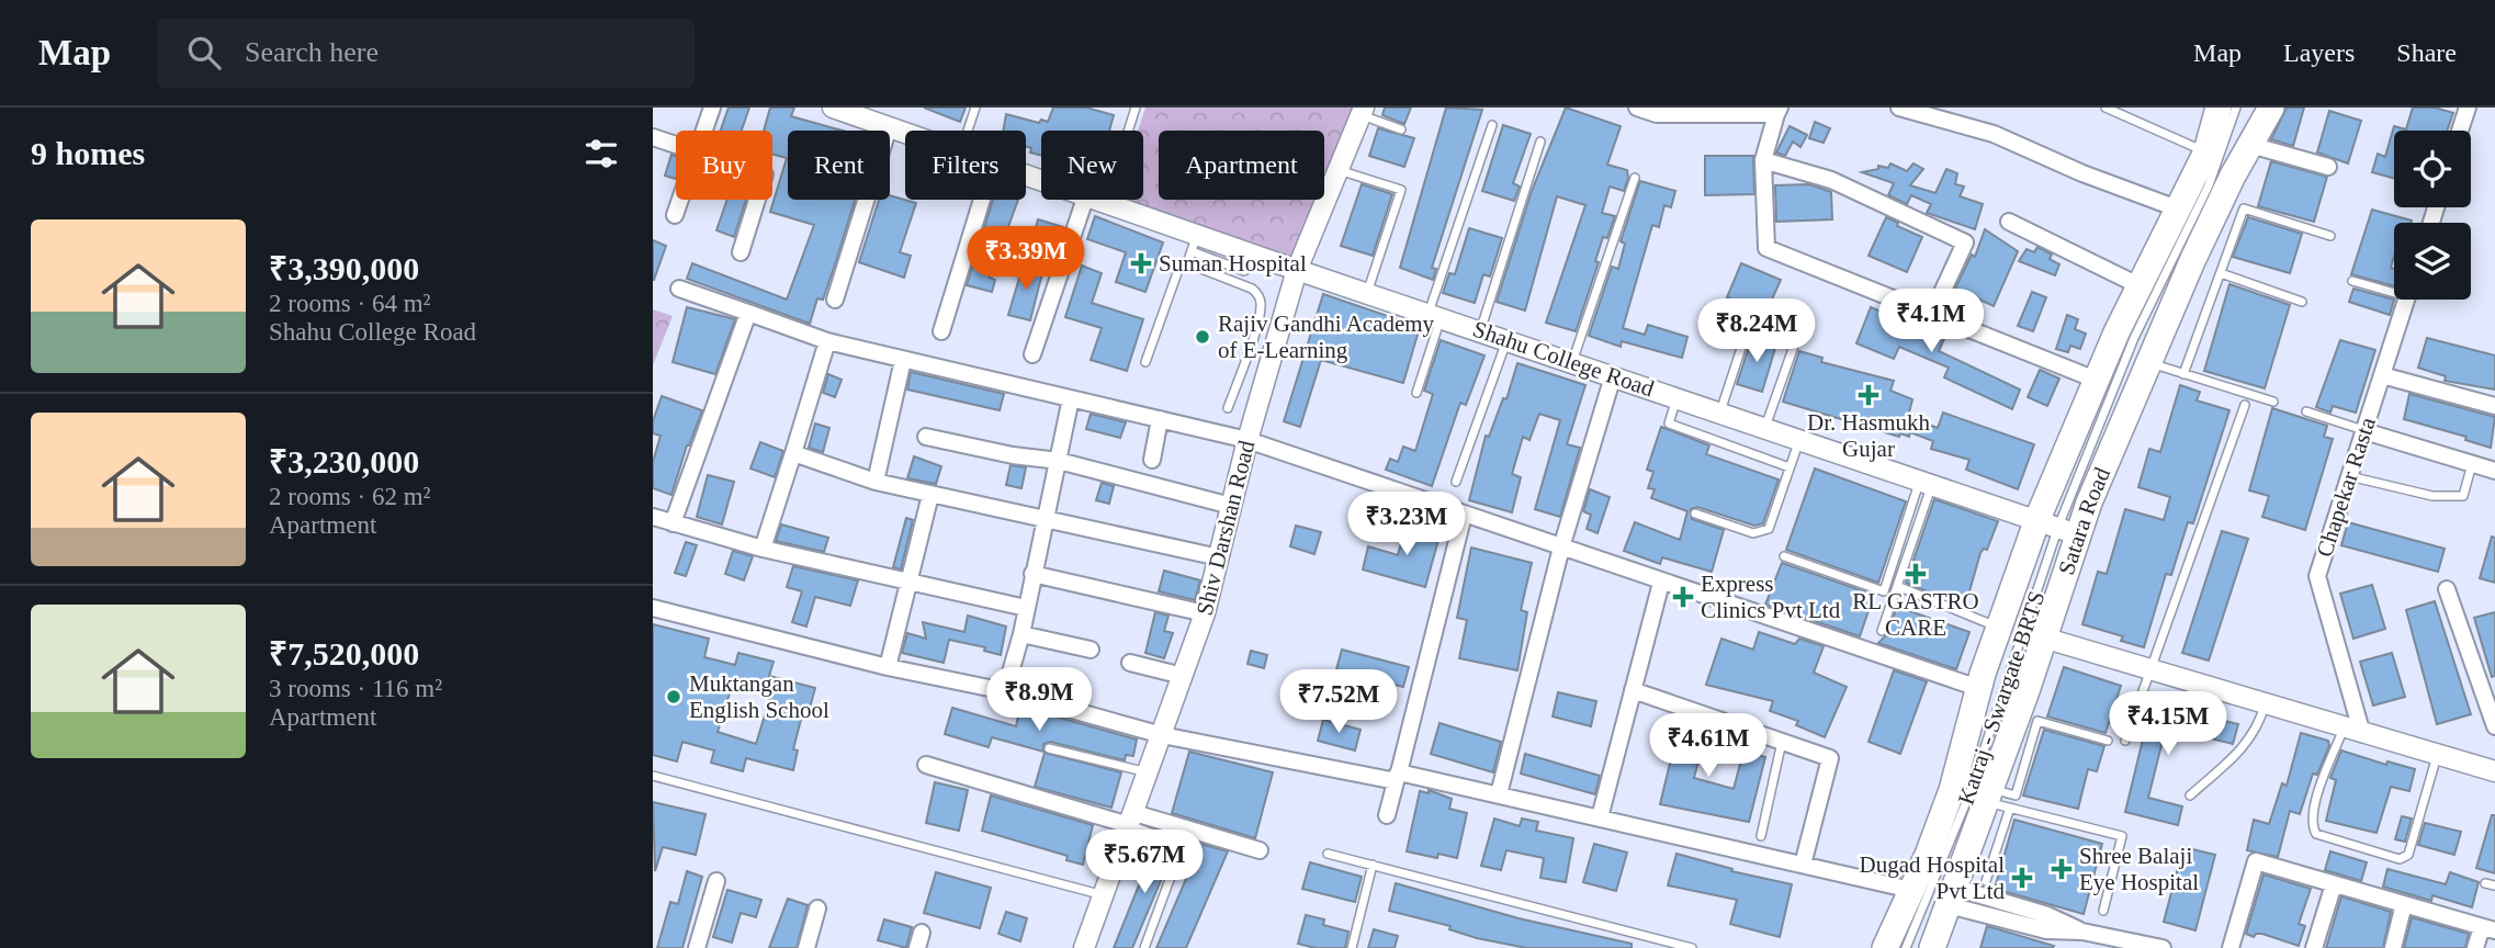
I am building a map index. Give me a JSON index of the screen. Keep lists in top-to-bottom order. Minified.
{"streets":{"highway":["Satara Road"],"street":["Shahu College Road","Chapekar Rasta","Shiv Darshan Road"],"lane":["Katraj - Swargate BRTS"]},"crossings":[["Shahu College Road","Satara Road"],["Shahu College Road","Shiv Darshan Road"],["Shahu College Road","Katraj - Swargate BRTS"],["Satara Road","Katraj - Swargate BRTS"]],"places":{"health":["Suman Hospital","Dr. Hasmukh Gujar","RL GASTRO CARE","Express Clinics Pvt Ltd","Shree Balaji Eye Hospital","Dugad Hospital Pvt Ltd"],"other":["Rajiv Gandhi Academy of E-Learning","Muktangan English School"]},"page":{"header":"Map","search":"Search here","nav":["Map","Layers","Share"],"heading":"9 homes","chip":["Buy","Rent","Filters","New","Apartment"],"list":[{"name":"₹3,390,000","note":"2 rooms · 64 m² · Shahu College Road"},{"name":"₹3,230,000","note":"2 rooms · 62 m² · Apartment"},{"name":"₹7,520,000","note":"3 rooms · 116 m² · Apartment"}],"price":["₹3.39M","₹4.1M","₹8.24M","₹3.23M","₹8.9M","₹7.52M","₹4.15M","₹4.61M","₹5.67M"]}}
